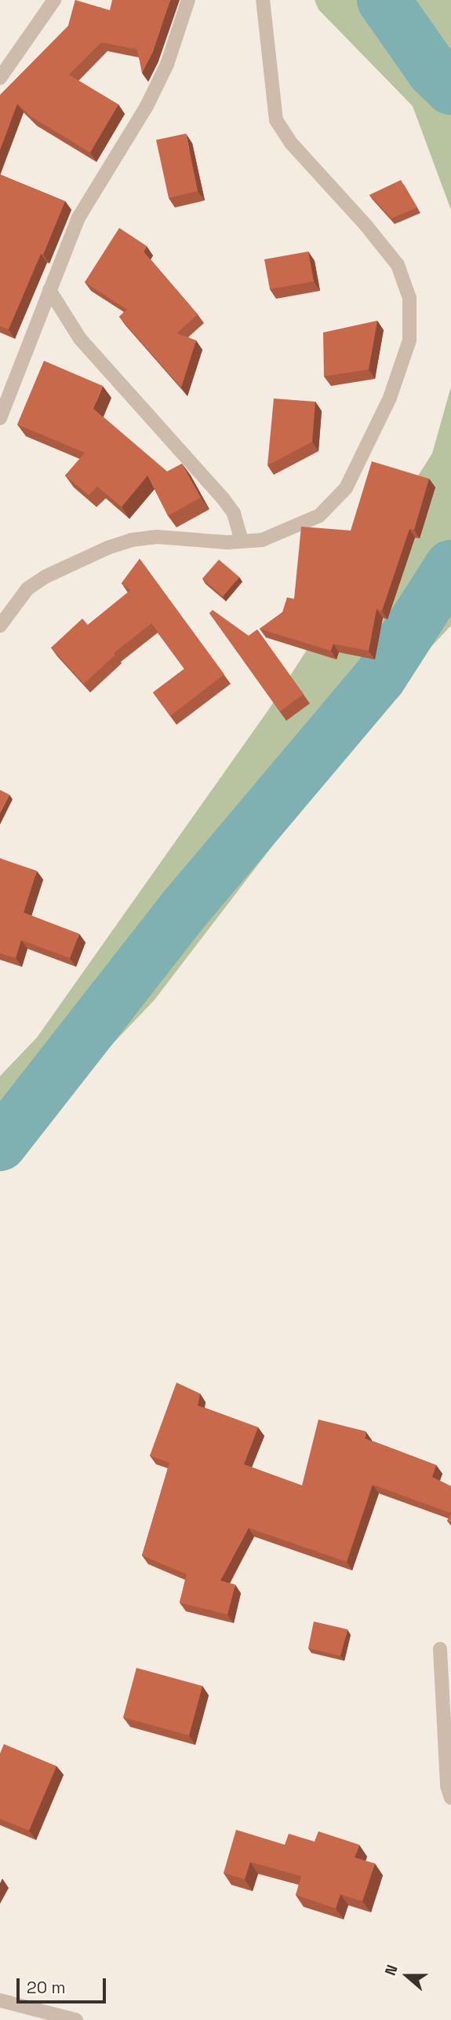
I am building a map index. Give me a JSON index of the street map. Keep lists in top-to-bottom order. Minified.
{"scale_bar":"20 m","north":"left"}
